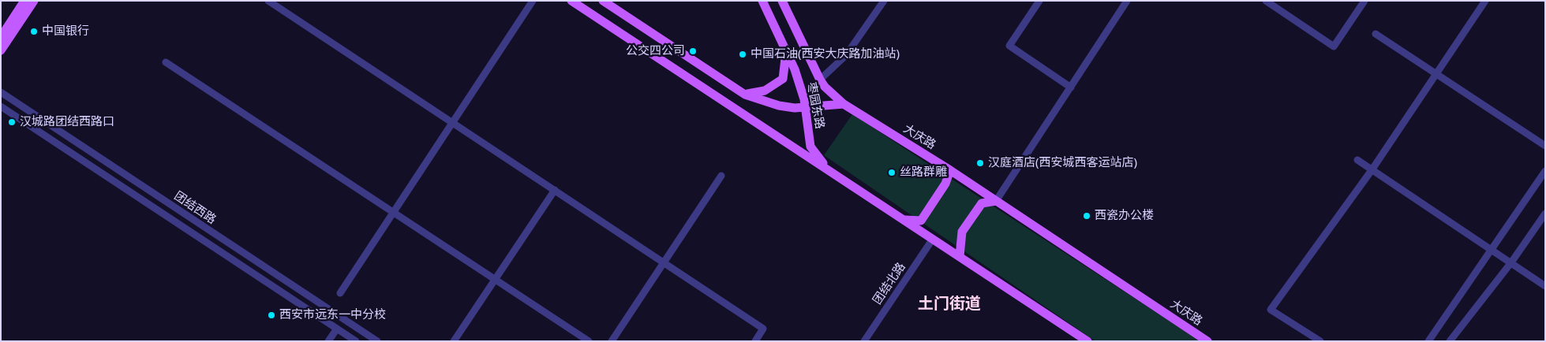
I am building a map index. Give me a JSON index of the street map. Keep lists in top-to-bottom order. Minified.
{"streets":{"main road":["枣园东路","大庆路"],"street":["团结西路","团结北路"]},"crossings":[["枣园东路","大庆路"]],"districts":["土门街道"],"places":["中国银行","公交四公司","中国石油(西安大庆路加油站)","汉城路团结西路口","汉庭酒店(西安城西客运站店)","丝路群雕","西瓷办公楼","西安市远东一中分校"]}
